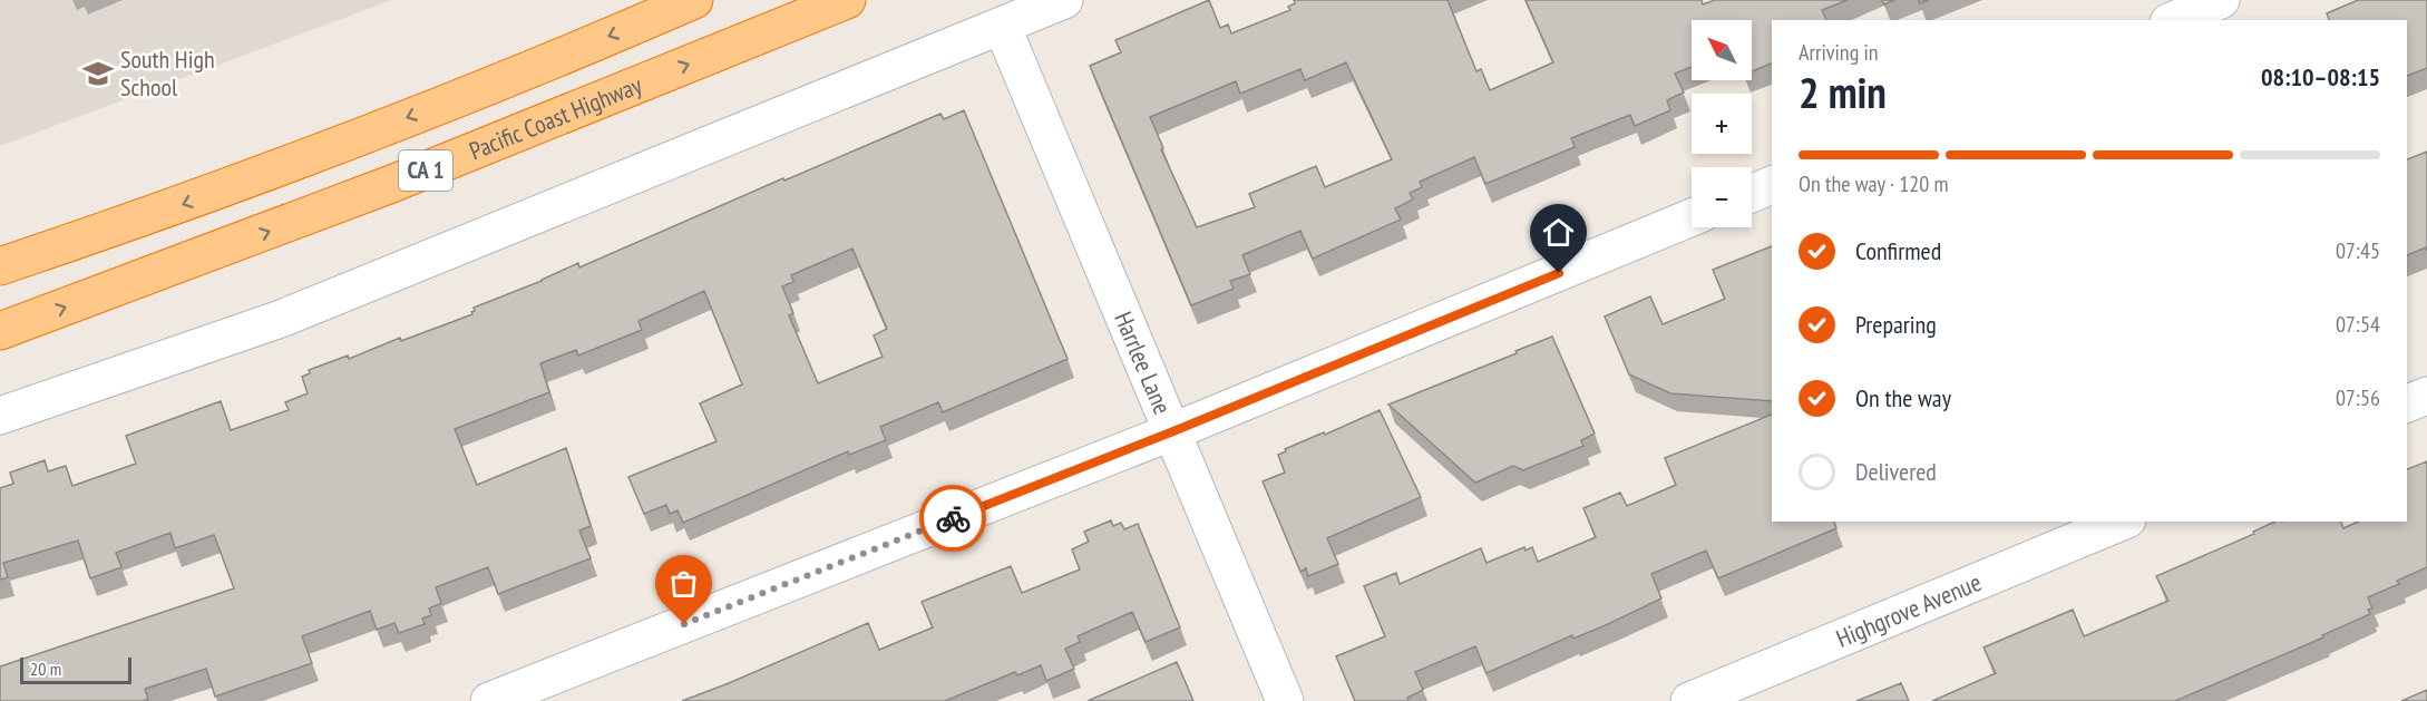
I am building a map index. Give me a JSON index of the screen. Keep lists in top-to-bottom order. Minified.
{"streets":{"highway":["Pacific Coast Highway","CA 1"],"street":["Harrlee Lane","Highgrove Avenue"]},"places":{"school or university":["South High School"]},"scale_bar":"20 m","north":"top left","page":{"map_buttons":["+","−"],"heading":["2 min","Arriving in","08:10–08:15"],"bar":"On the way · 120 m","list":[["Confirmed","07:45"],["Preparing","07:54"],["On the way","07:56"],"Delivered"],"scale":"20 m"}}
